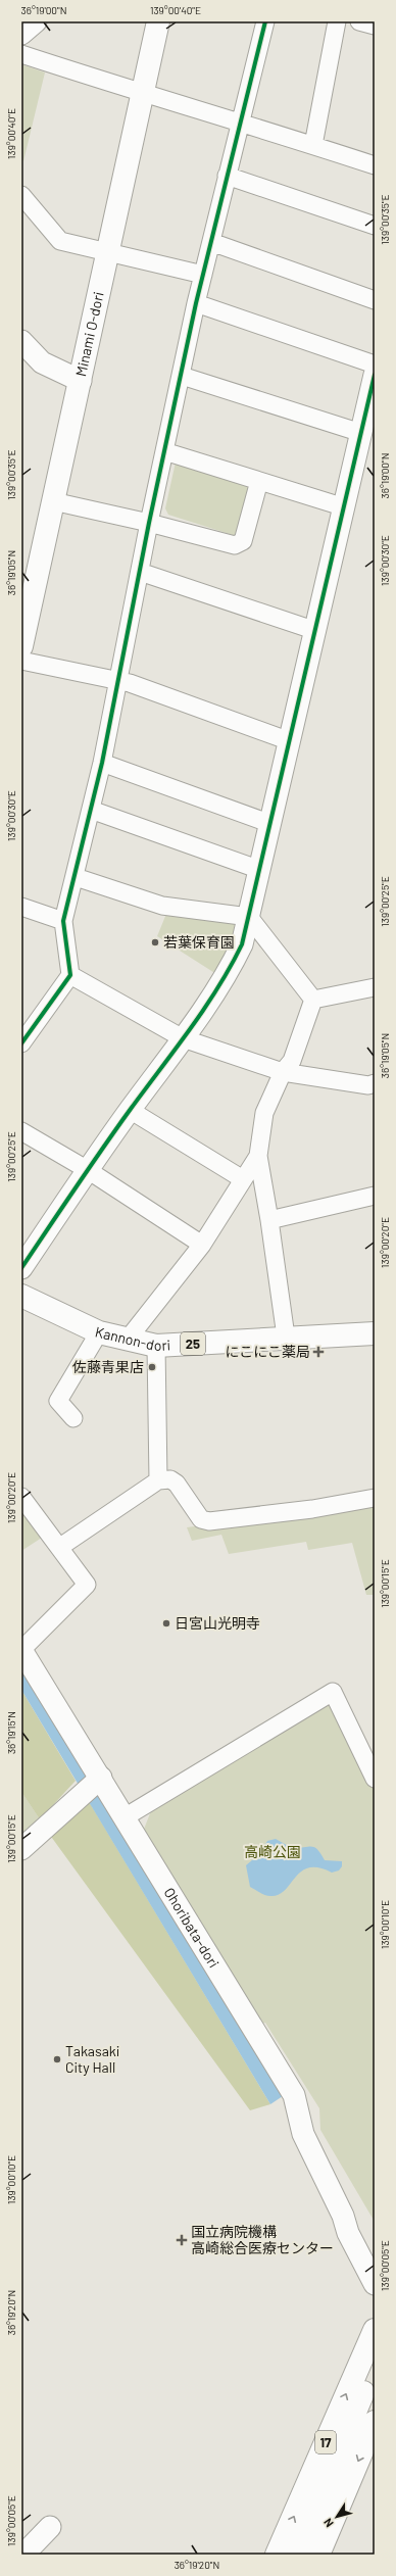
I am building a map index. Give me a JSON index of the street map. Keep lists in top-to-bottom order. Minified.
{"streets":{"main road":["Minami O-dori","Kannon-dori","25","17"],"street":["Ohoribata-dori"]},"parks":["高崎公園"],"places":{"other":["若葉保育園","佐藤青果店","日宮山光明寺","Takasaki City Hall"],"health":["にこにこ薬局","国立病院機構 高崎総合医療センター"]},"north":"bottom left","coordinates":["36°19'00\"N","139°00'40\"E","139°00'35\"E","139°00'30\"E","36°19'05\"N","139°00'25\"E","139°00'20\"E","139°00'15\"E","36°19'15\"N","139°00'10\"E","139°00'05\"E","36°19'20\"N"]}
